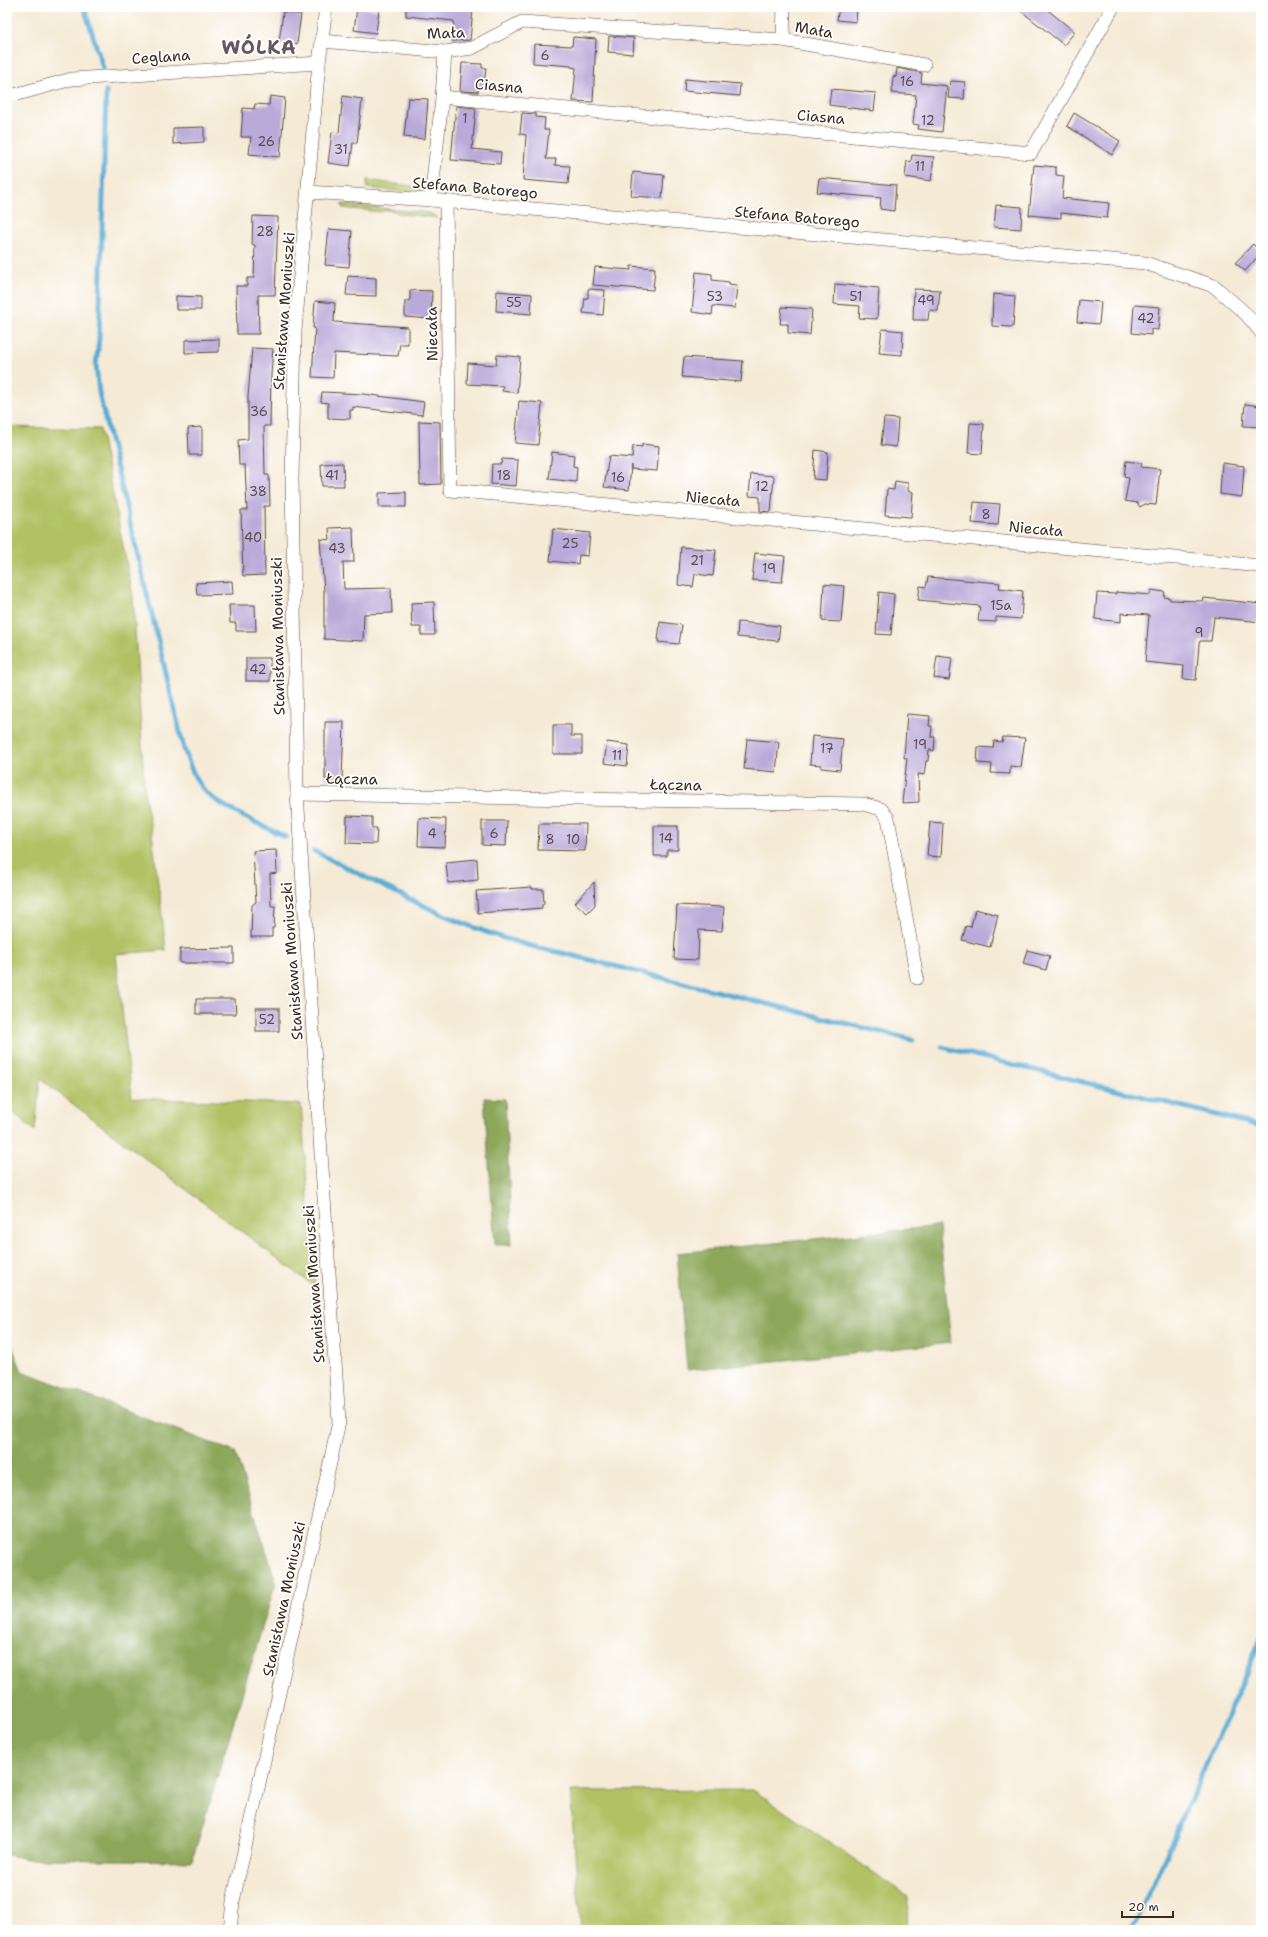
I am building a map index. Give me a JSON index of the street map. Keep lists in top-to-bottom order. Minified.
{"streets":{"street":["Mała","Ceglana","Ciasna","Stefana Batorego","Stanisława Moniuszki","Niecała","Łączna"]},"crossings":[["Mała","Stanisława Moniuszki"],["Ceglana","Stanisława Moniuszki"],["Stefana Batorego","Stanisława Moniuszki"],["Stefana Batorego","Niecała"],["Stanisława Moniuszki","Łączna"]],"districts":["WÓLKA"],"house_numbers":["6","16","1","12","26","31","11","28","53","51","49","55","42","36","41","18","16","12","38","8","40","25","43","21","19","15a","9","42","19","17","11","4","6","14","8","10","52"],"scale_bar":"20 m"}
